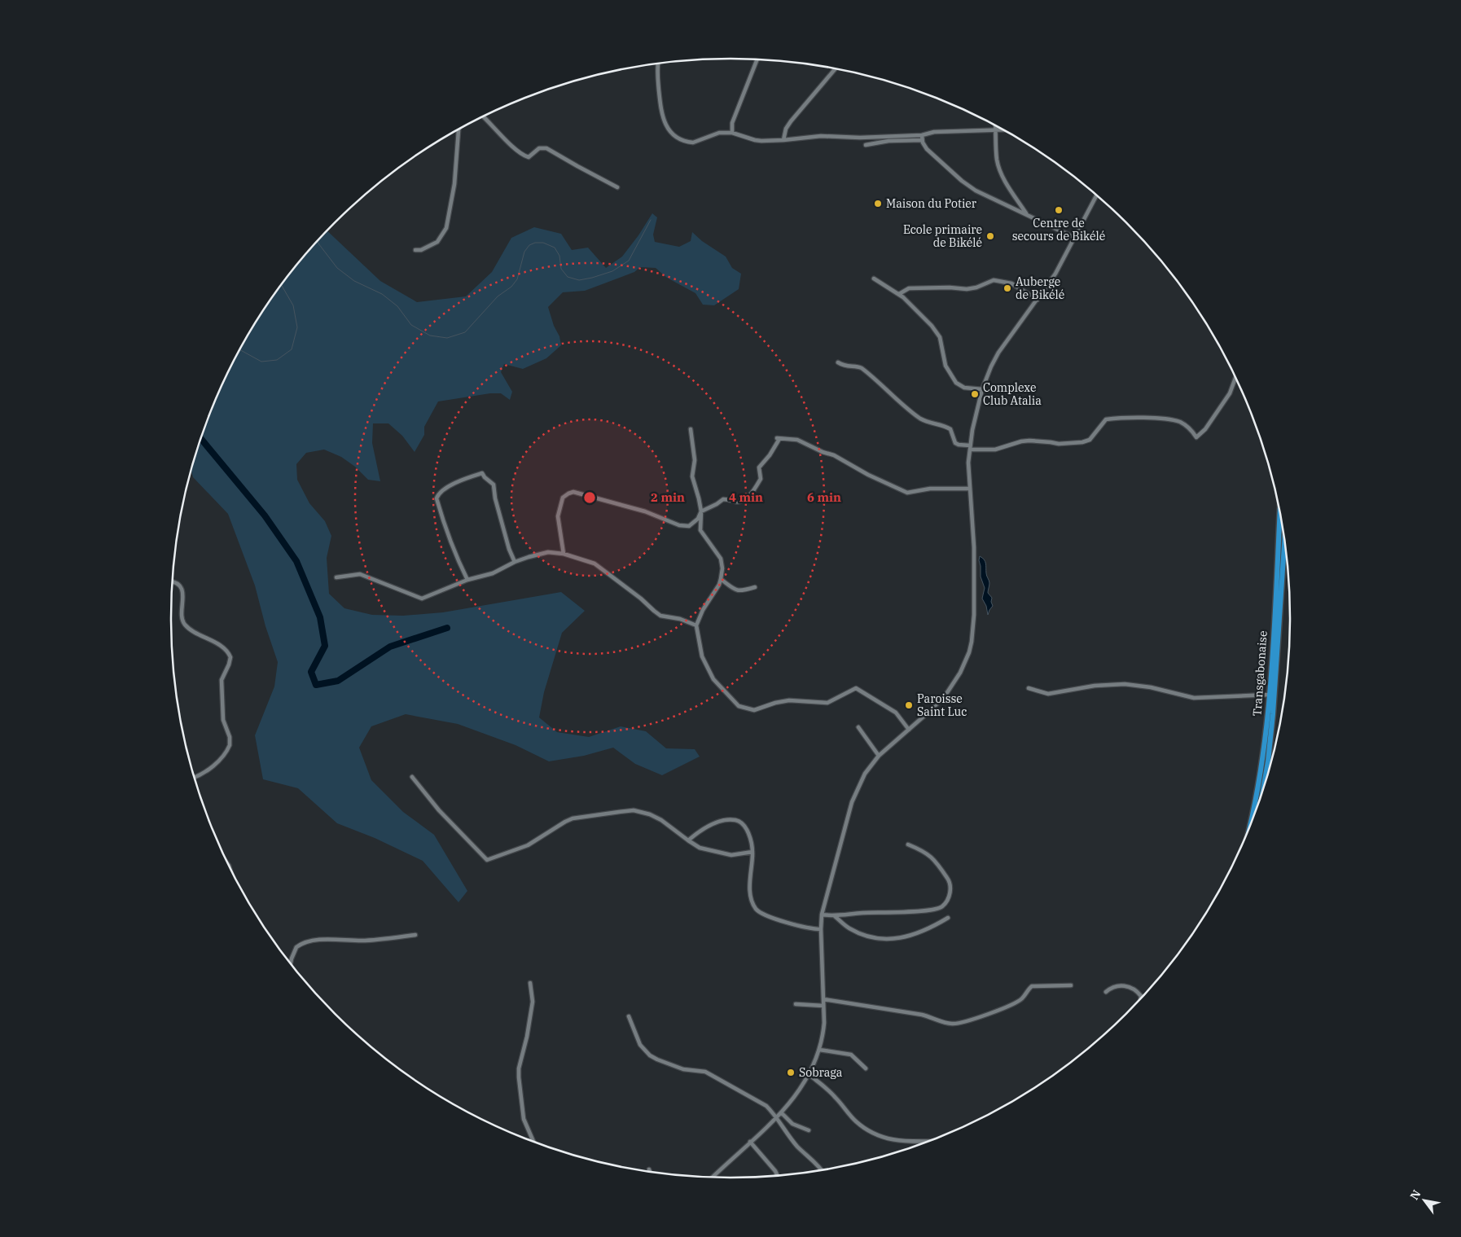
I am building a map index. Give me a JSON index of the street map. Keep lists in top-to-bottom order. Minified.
{"streets":{"highway":["Transgabonaise"]},"places":["Maison du Potier","Centre de secours de Bikélé","Ecole primaire de Bikélé","Auberge de Bikélé","Complexe Club Atalia","Paroisse Saint Luc","Sobraga"],"north":"top left","rings":["2 min","4 min","6 min"]}
